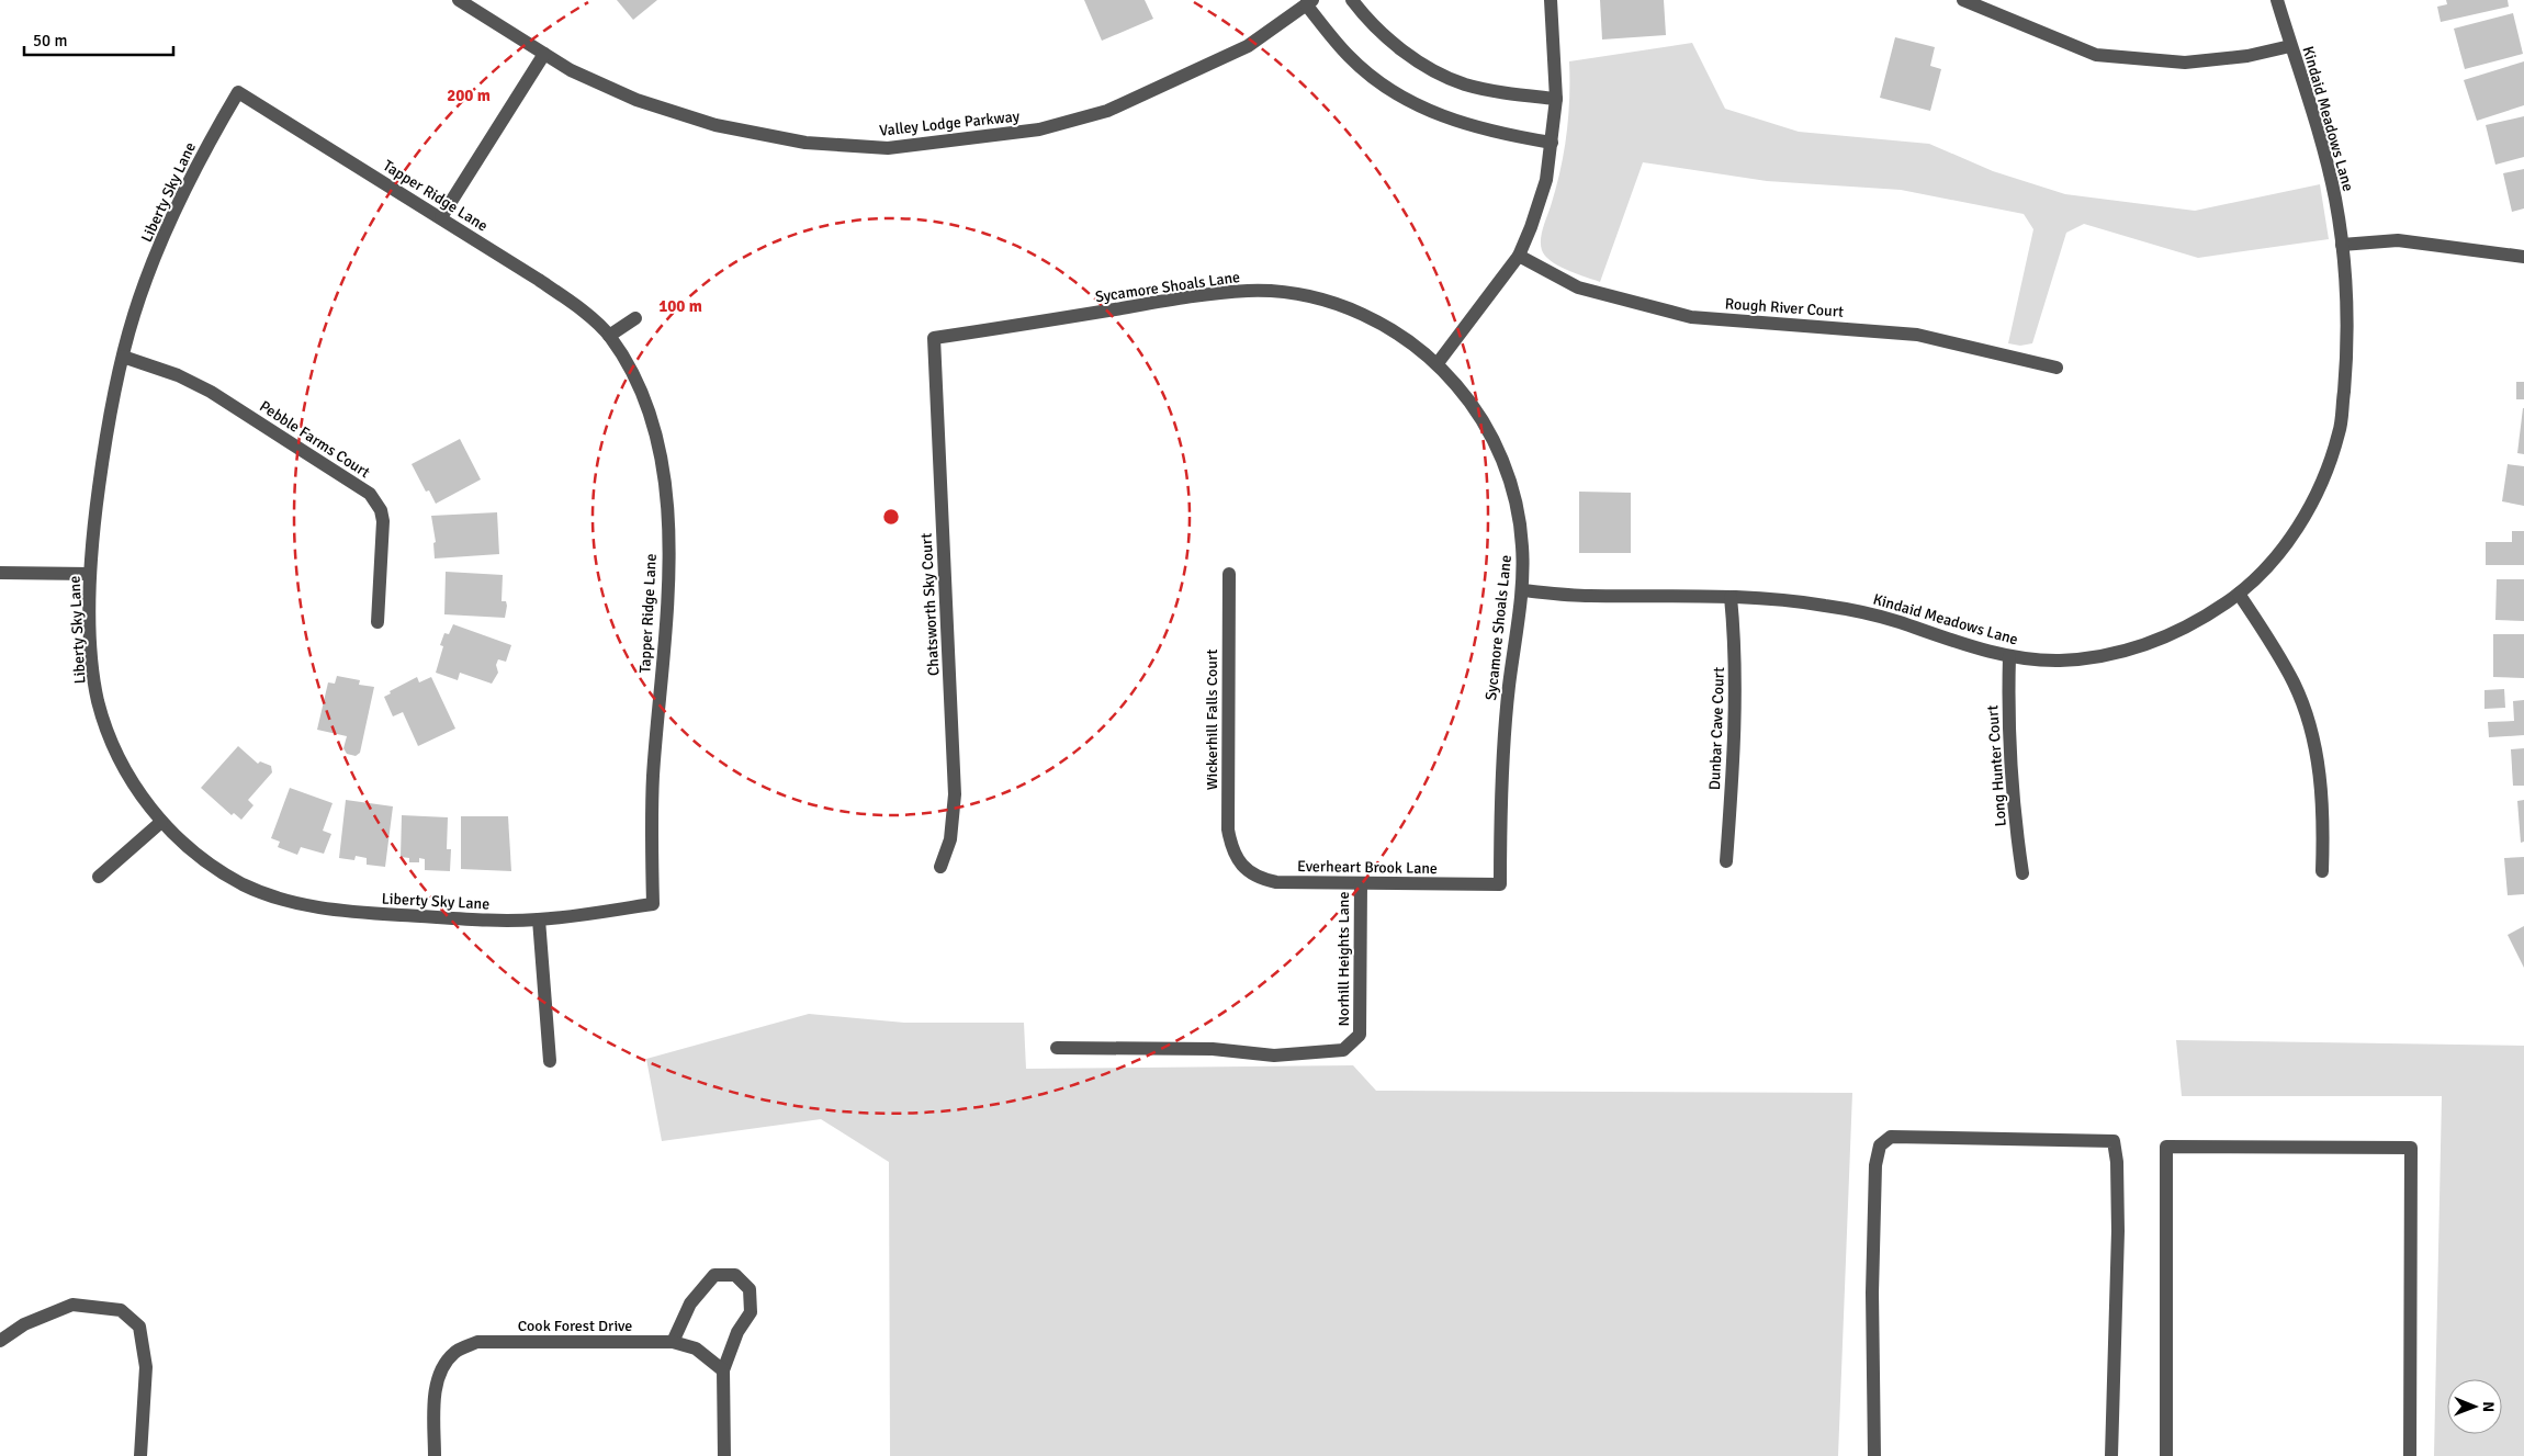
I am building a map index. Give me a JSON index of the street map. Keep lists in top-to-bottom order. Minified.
{"streets":{"street":["Kindaid Meadows Lane","Valley Lodge Parkway","Liberty Sky Lane","Tapper Ridge Lane","Sycamore Shoals Lane","Rough River Court","Pebble Farms Court","Chatsworth Sky Court","Wickerhill Falls Court","Dunbar Cave Court","Long Hunter Court","Everheart Brook Lane","Norhill Heights Lane","Cook Forest Drive"]},"crossings":[["Kindaid Meadows Lane","Sycamore Shoals Lane"],["Kindaid Meadows Lane","Dunbar Cave Court"],["Kindaid Meadows Lane","Long Hunter Court"],["Liberty Sky Lane","Tapper Ridge Lane"],["Liberty Sky Lane","Pebble Farms Court"],["Sycamore Shoals Lane","Chatsworth Sky Court"],["Sycamore Shoals Lane","Everheart Brook Lane"],["Wickerhill Falls Court","Everheart Brook Lane"],["Everheart Brook Lane","Norhill Heights Lane"]],"scale_bar":"50 m","north":"right","rings":["200 m","100 m"]}
